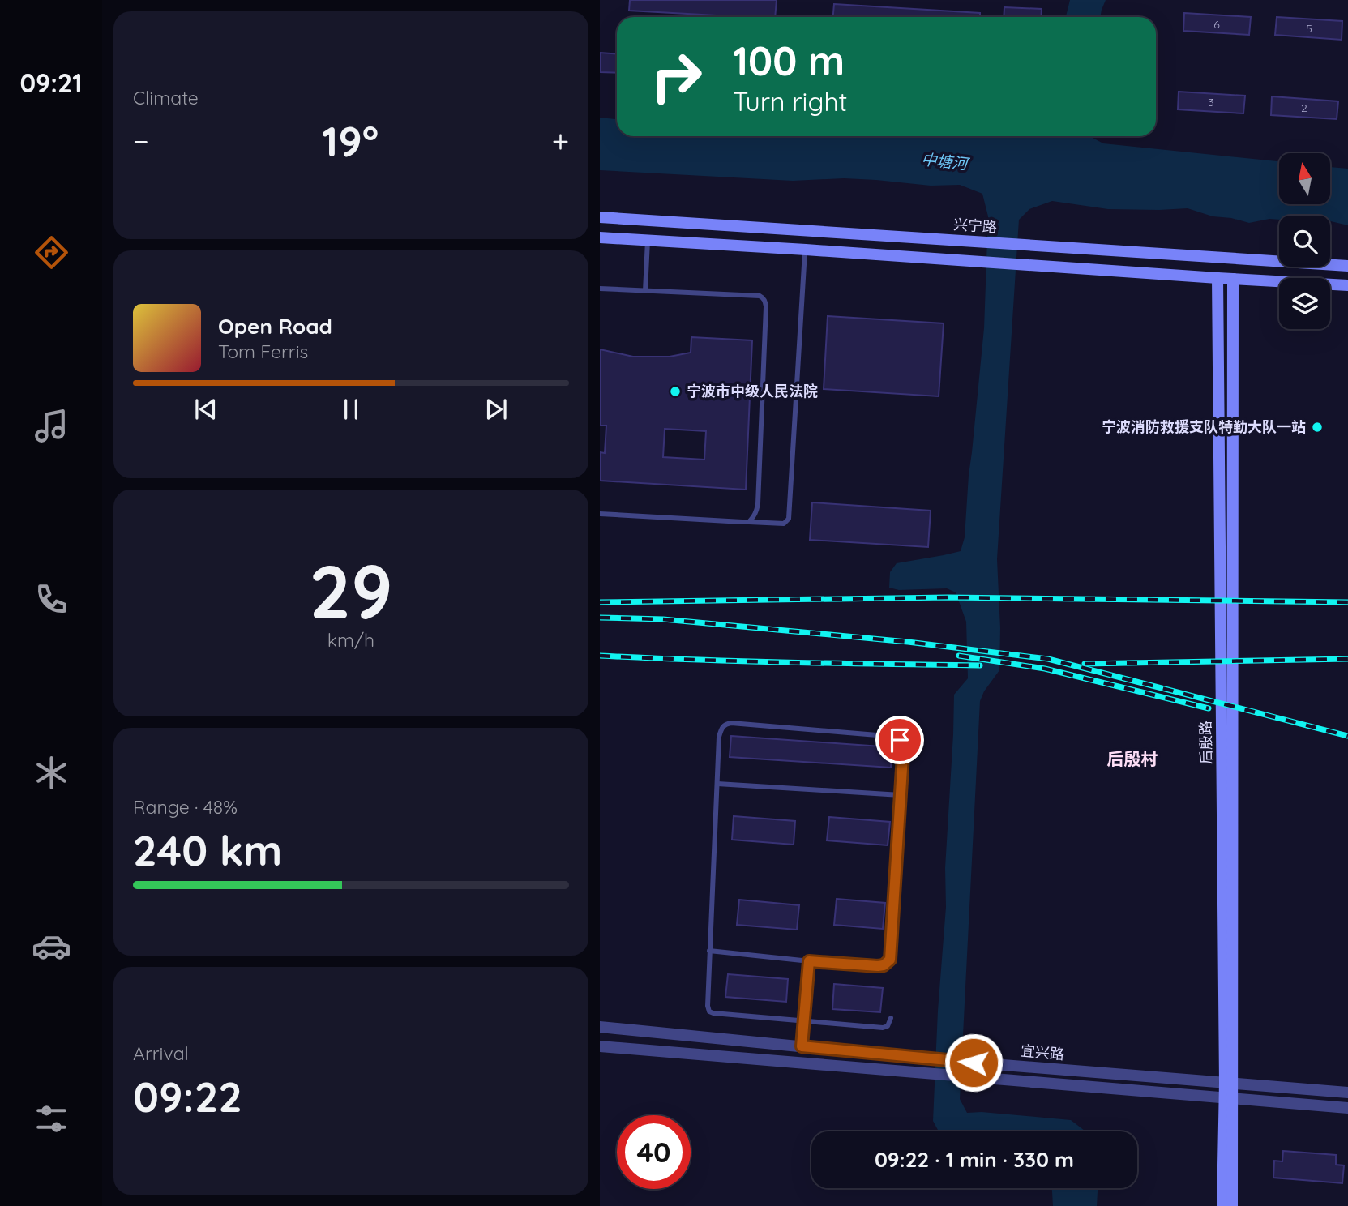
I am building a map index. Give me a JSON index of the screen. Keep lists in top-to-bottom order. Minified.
{"streets":{"main road":["兴宁路","后殷路"],"street":["宜兴路"]},"crossings":[["后殷路","宜兴路"]],"districts":["后殷村"],"water":["中塘河"],"places":["宁波市中级人民法院","宁波消防救援支队特勤大队一站"],"house_numbers":["6","5","3","2"],"north":"top","page":{"tabs":"09:21","tile":["Climate",["29","km/h"],["Range · 48%","240 km"],["Arrival","09:22"]],"turn":["100 m","Turn right"],"heat":["−","19°","+"],"song":["Open Road","Tom Ferris"],"limit":"40","trip":"09:22 · 1 min · 330 m"}}
